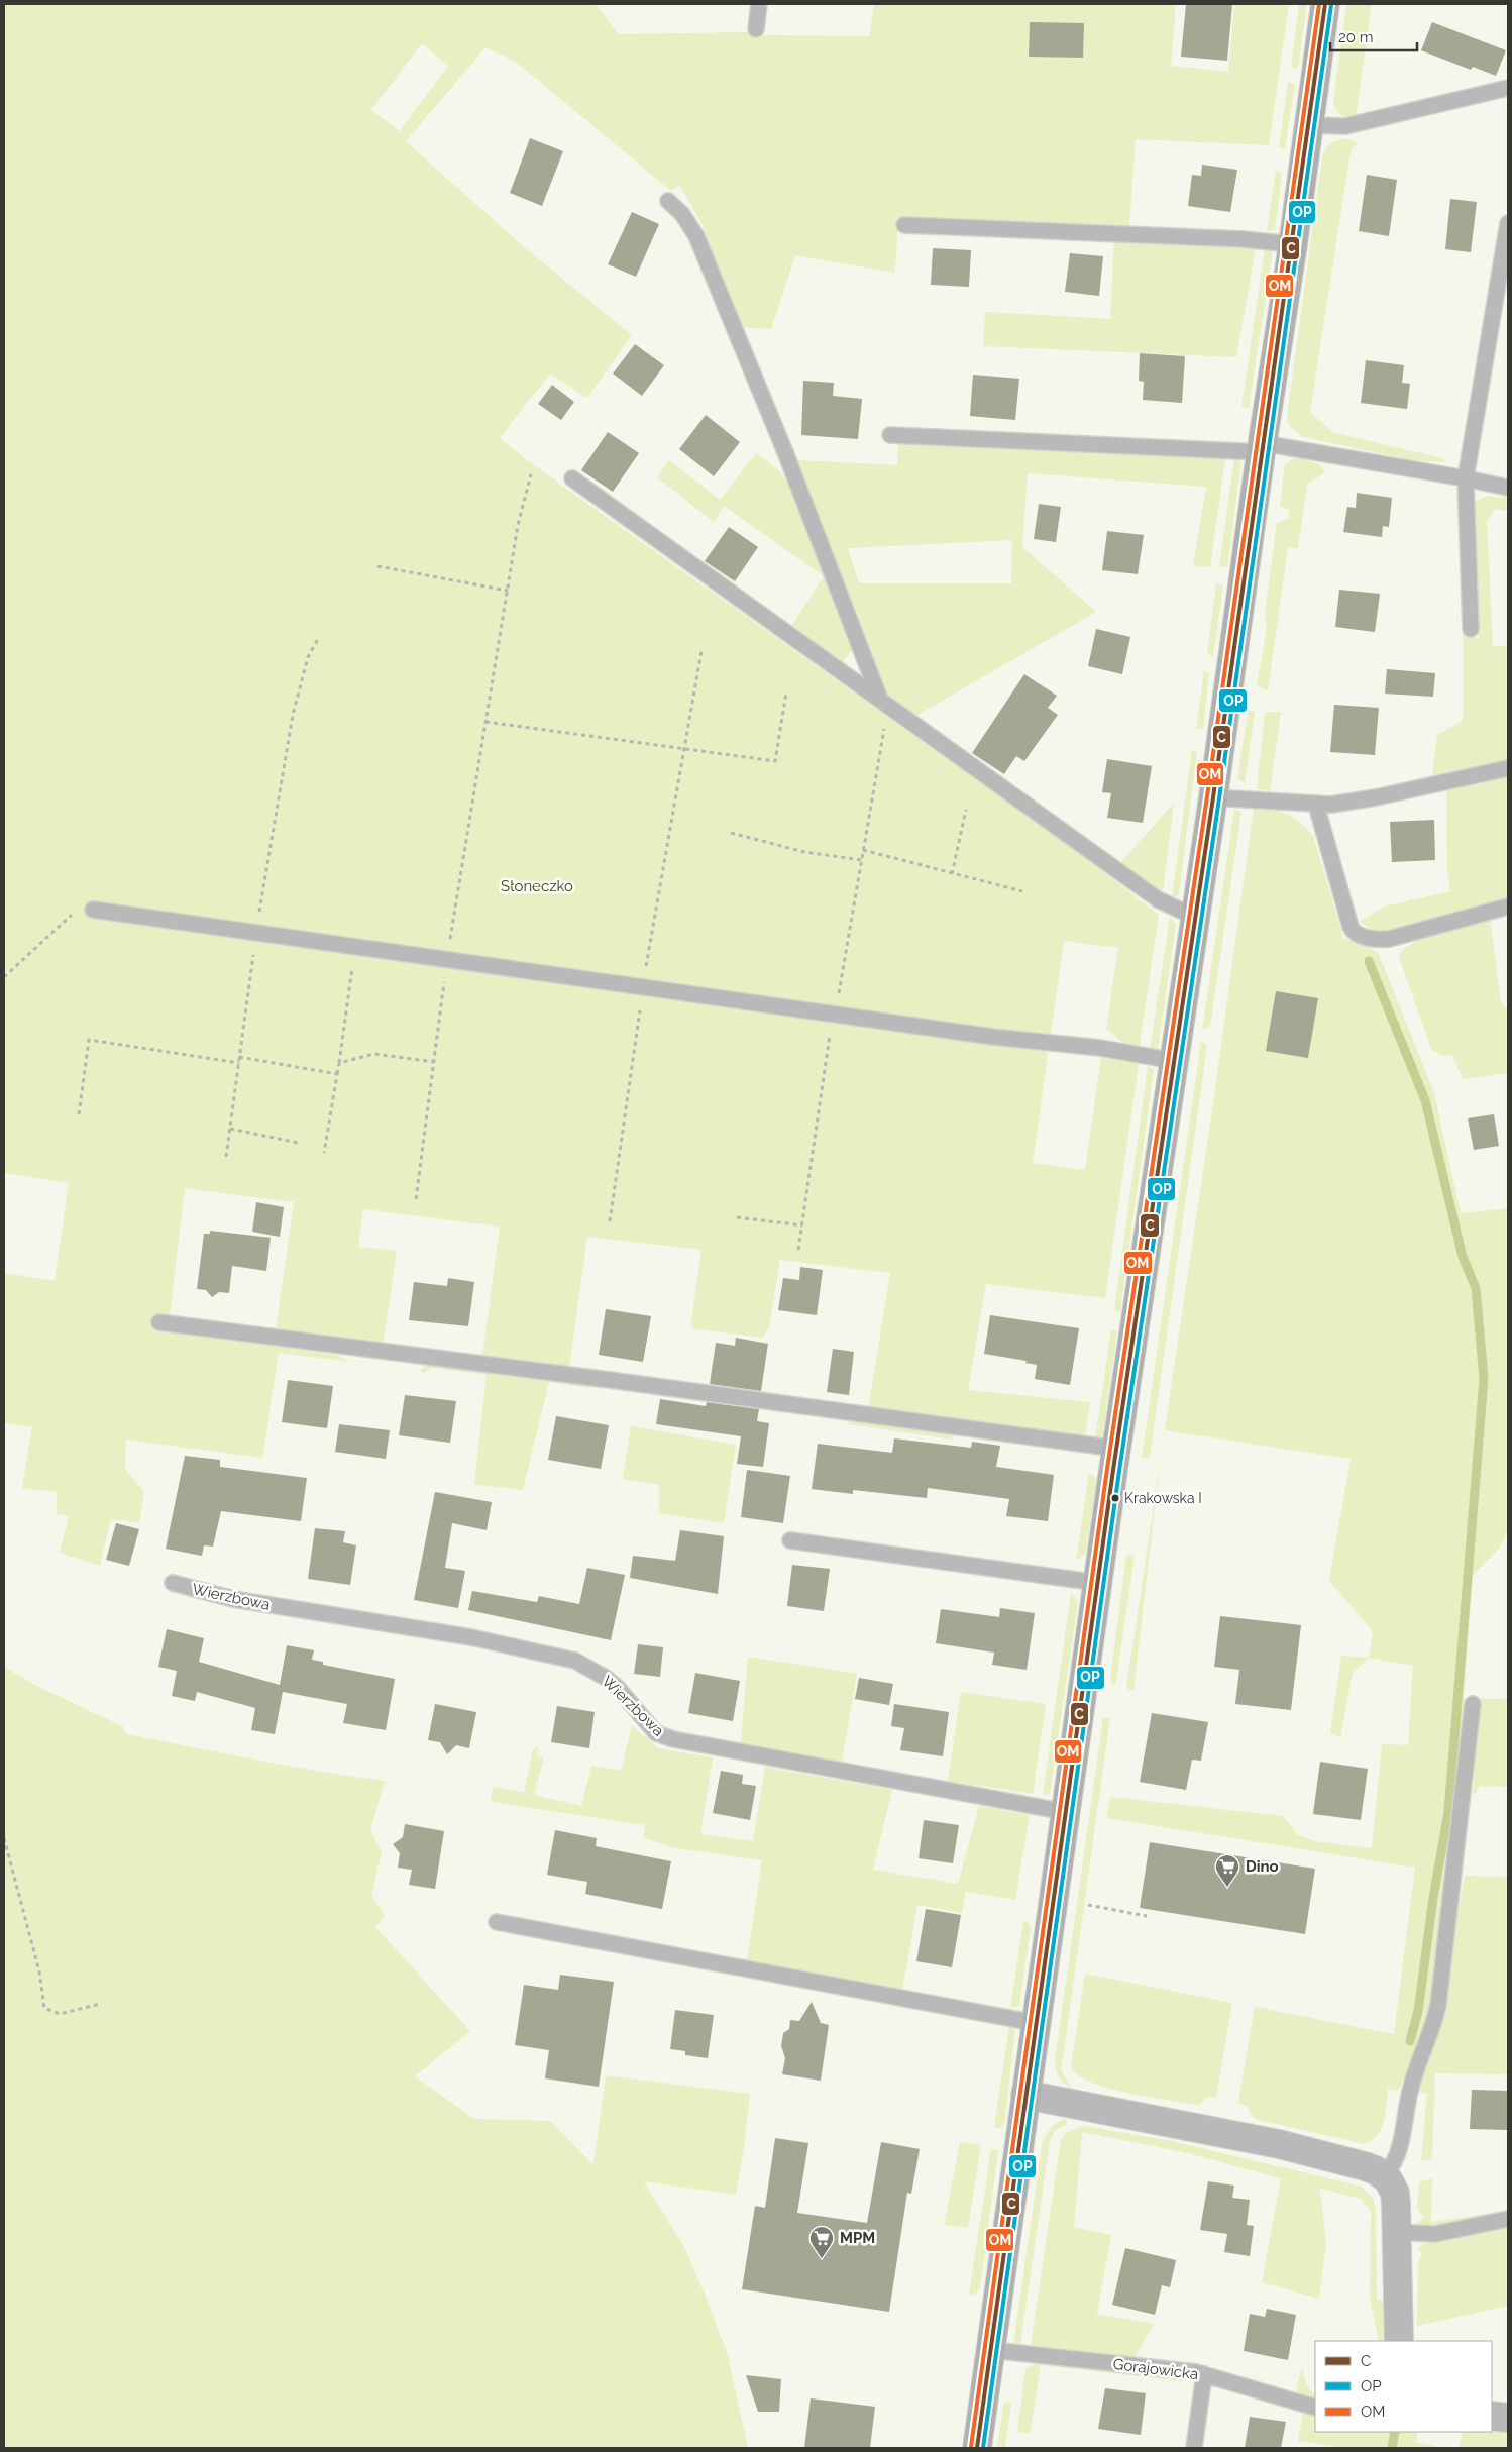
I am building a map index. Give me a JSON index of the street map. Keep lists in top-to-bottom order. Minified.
{"streets":{"lane":["Wierzbowa","Gorajowicka"]},"parks":["Słoneczko"],"places":{"other":["Krakowska I"],"supermarket":["Dino","MPM"]},"lines":["transit line C","transit line OM","transit line OP"],"legend":["C","OP","OM"],"scale_bar":"20 m"}
